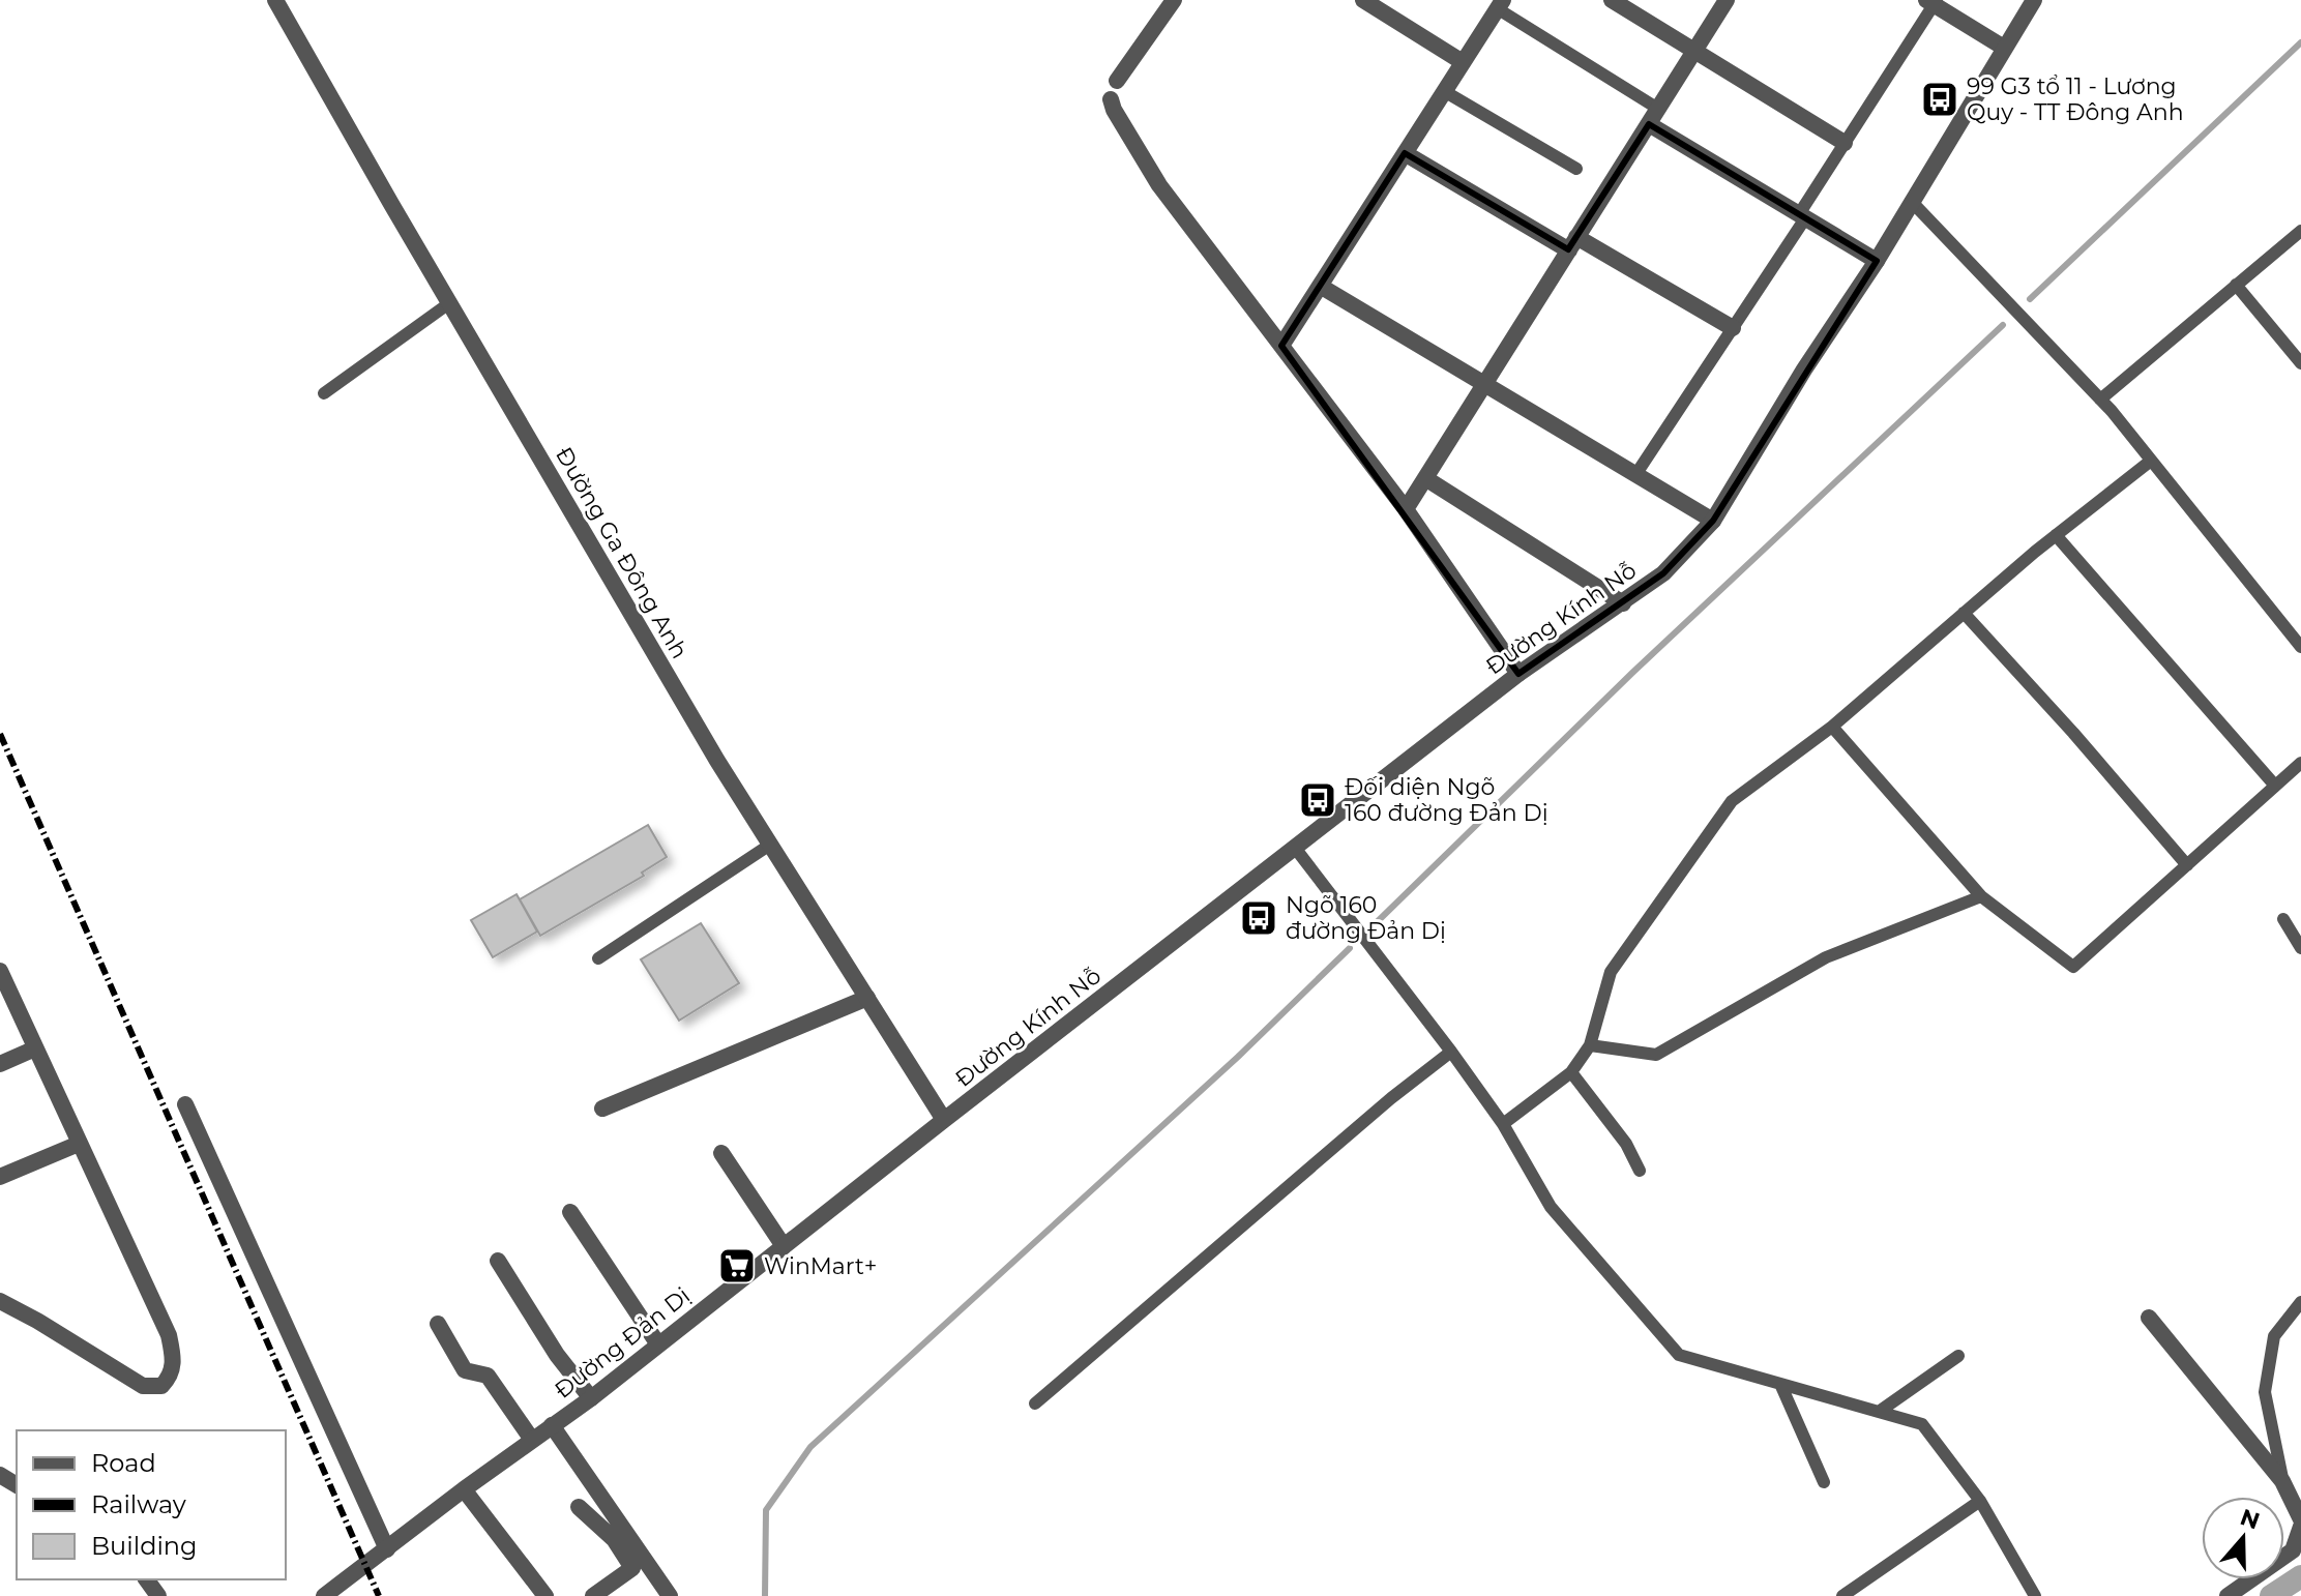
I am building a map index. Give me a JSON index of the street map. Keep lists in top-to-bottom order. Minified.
{"streets":{"street":["Đường Ga Đông Anh","Đường Kính Nỗ","Đường Đản Dị"]},"crossings":[["Đường Ga Đông Anh","Đường Kính Nỗ"],["Đường Ga Đông Anh","Đường Đản Dị"],["Đường Kính Nỗ","Đường Đản Dị"]],"places":{"bus stop":["99 G3 tổ 11 - Lương Quy - TT Đông Anh","Đối diện Ngõ 160 đường Đản Dị","Ngõ 160 đường Đản Dị"],"supermarket":["WinMart+"]},"legend":["Road","Railway","Building"],"north":"top"}
